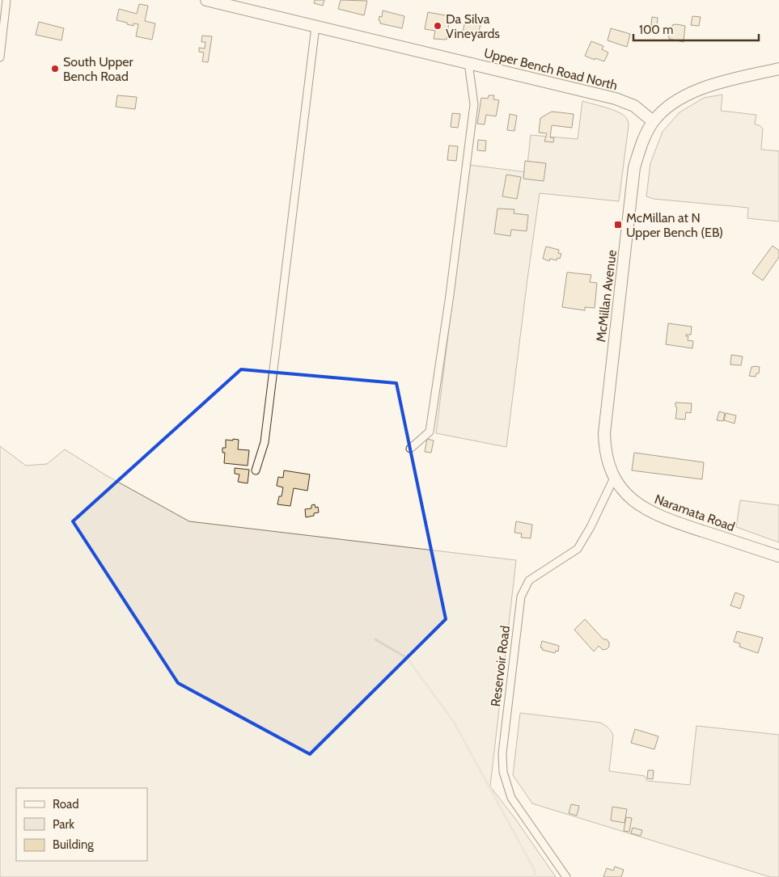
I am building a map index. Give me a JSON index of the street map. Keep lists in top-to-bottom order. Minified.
{"streets":{"main road":["Upper Bench Road North","McMillan Avenue","Naramata Road"],"street":["Reservoir Road"]},"crossings":[["Upper Bench Road North","McMillan Avenue"],["McMillan Avenue","Naramata Road"],["McMillan Avenue","Reservoir Road"],["Naramata Road","Reservoir Road"]],"places":{"other":["Da Silva Vineyards","South Upper Bench Road"],"transit":["McMillan at N Upper Bench (EB)"]},"legend":["Road","Park","Building"],"scale_bar":"100 m"}
